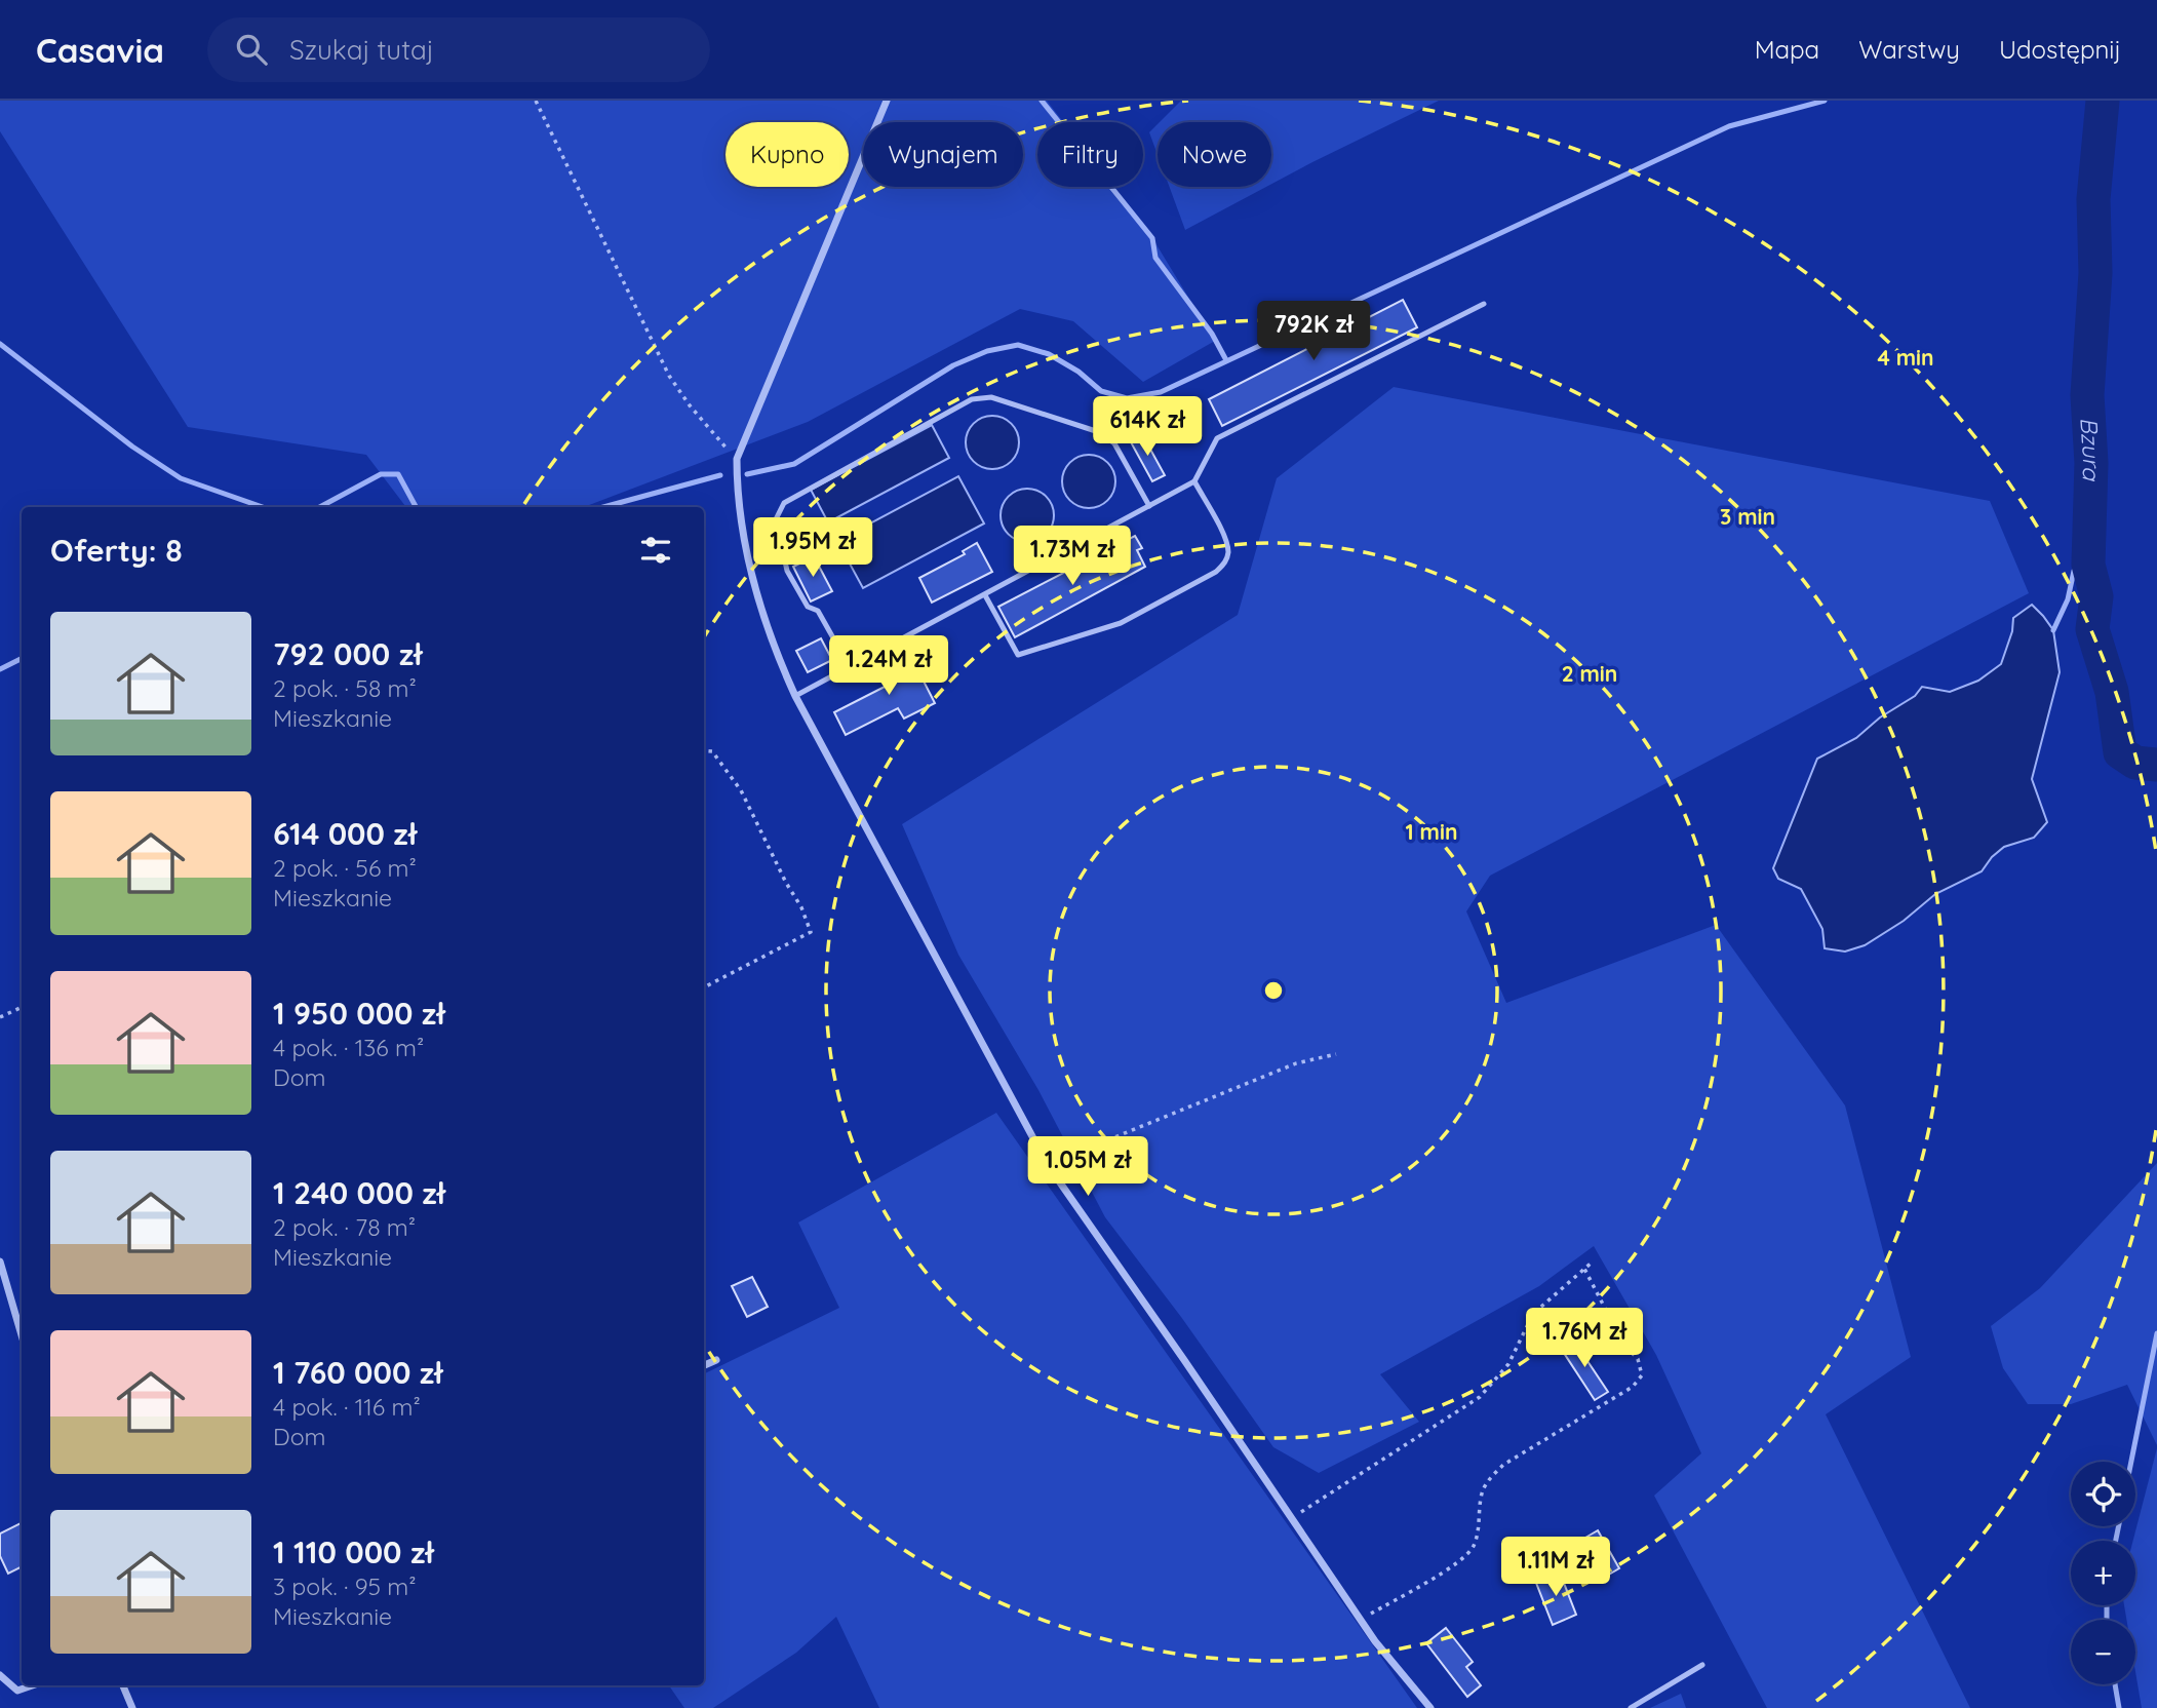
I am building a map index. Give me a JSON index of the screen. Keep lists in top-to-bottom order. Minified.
{"water":["Bzura"],"page":{"header":"Casavia","search":"Szukaj tutaj","nav":["Mapa","Warstwy","Udostępnij"],"chip":["Kupno","Wynajem","Filtry","Nowe"],"price":["792K zł","614K zł","1.95M zł","1.73M zł","1.24M zł","1.05M zł","1.76M zł","1.11M zł"],"heading":"Oferty: 8","list":[{"name":"792 000 zł","note":"2 pok. · 58 m² · Mieszkanie"},{"name":"614 000 zł","note":"2 pok. · 56 m² · Mieszkanie"},{"name":"1 950 000 zł","note":"4 pok. · 136 m² · Dom"},{"name":"1 240 000 zł","note":"2 pok. · 78 m² · Mieszkanie"},{"name":"1 760 000 zł","note":"4 pok. · 116 m² · Dom"},{"name":"1 110 000 zł","note":"3 pok. · 95 m² · Mieszkanie"}],"map_buttons":["+","−"]},"rings":["4 min","3 min","2 min","1 min"]}
